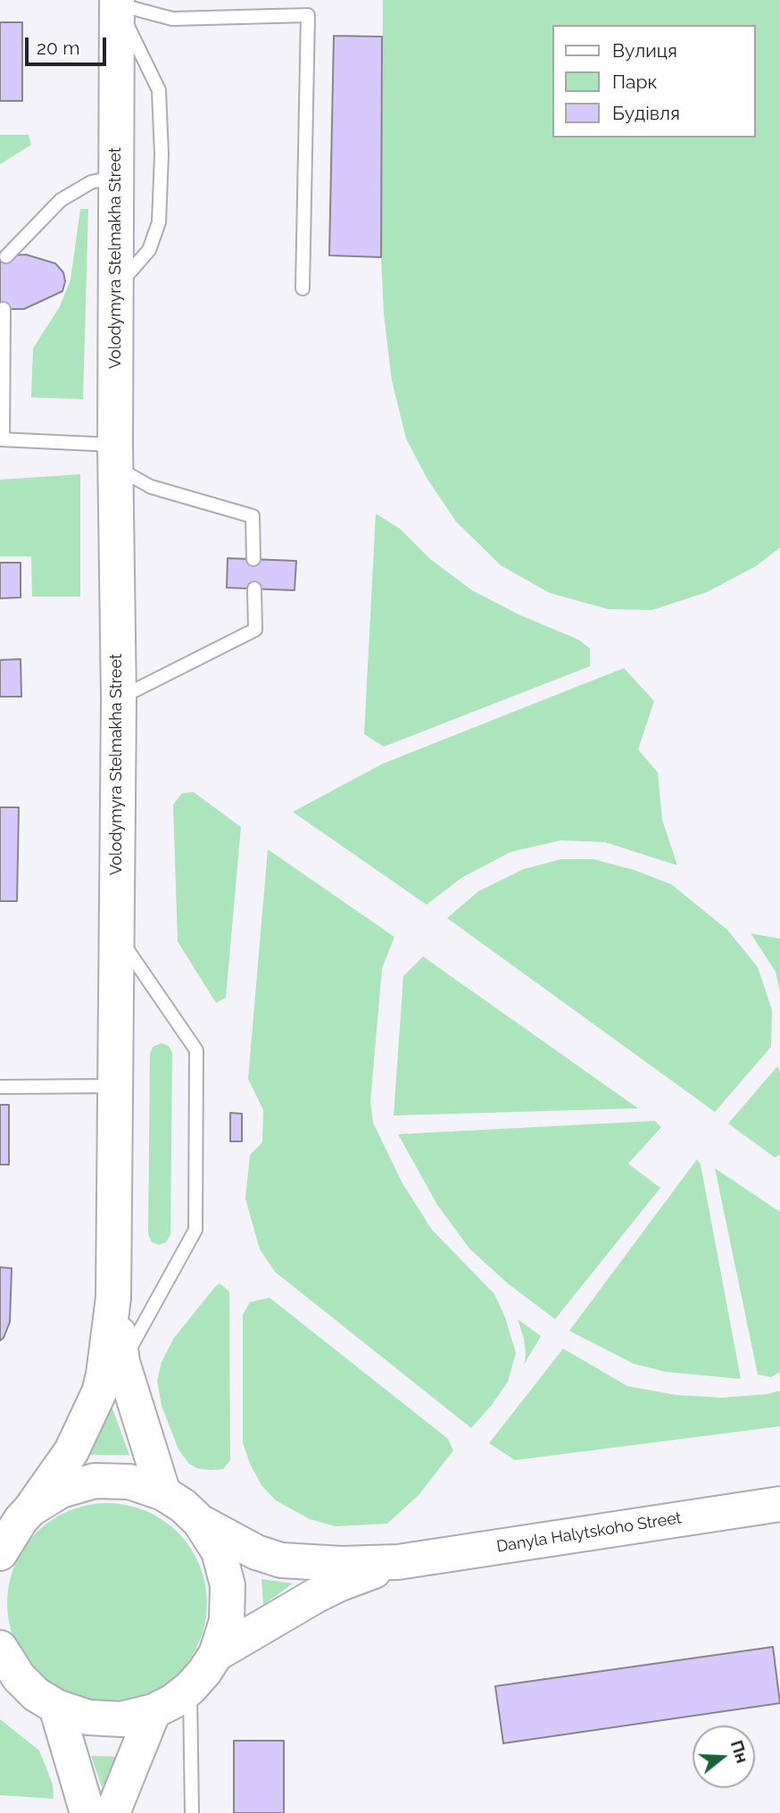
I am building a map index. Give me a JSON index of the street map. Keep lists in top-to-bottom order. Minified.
{"streets":{"main road":["Volodymyra Stelmakha Street","Danyla Halytskoho Street"]},"legend":["Вулиця","Парк","Будівля"],"scale_bar":"20 m","north":"right"}
